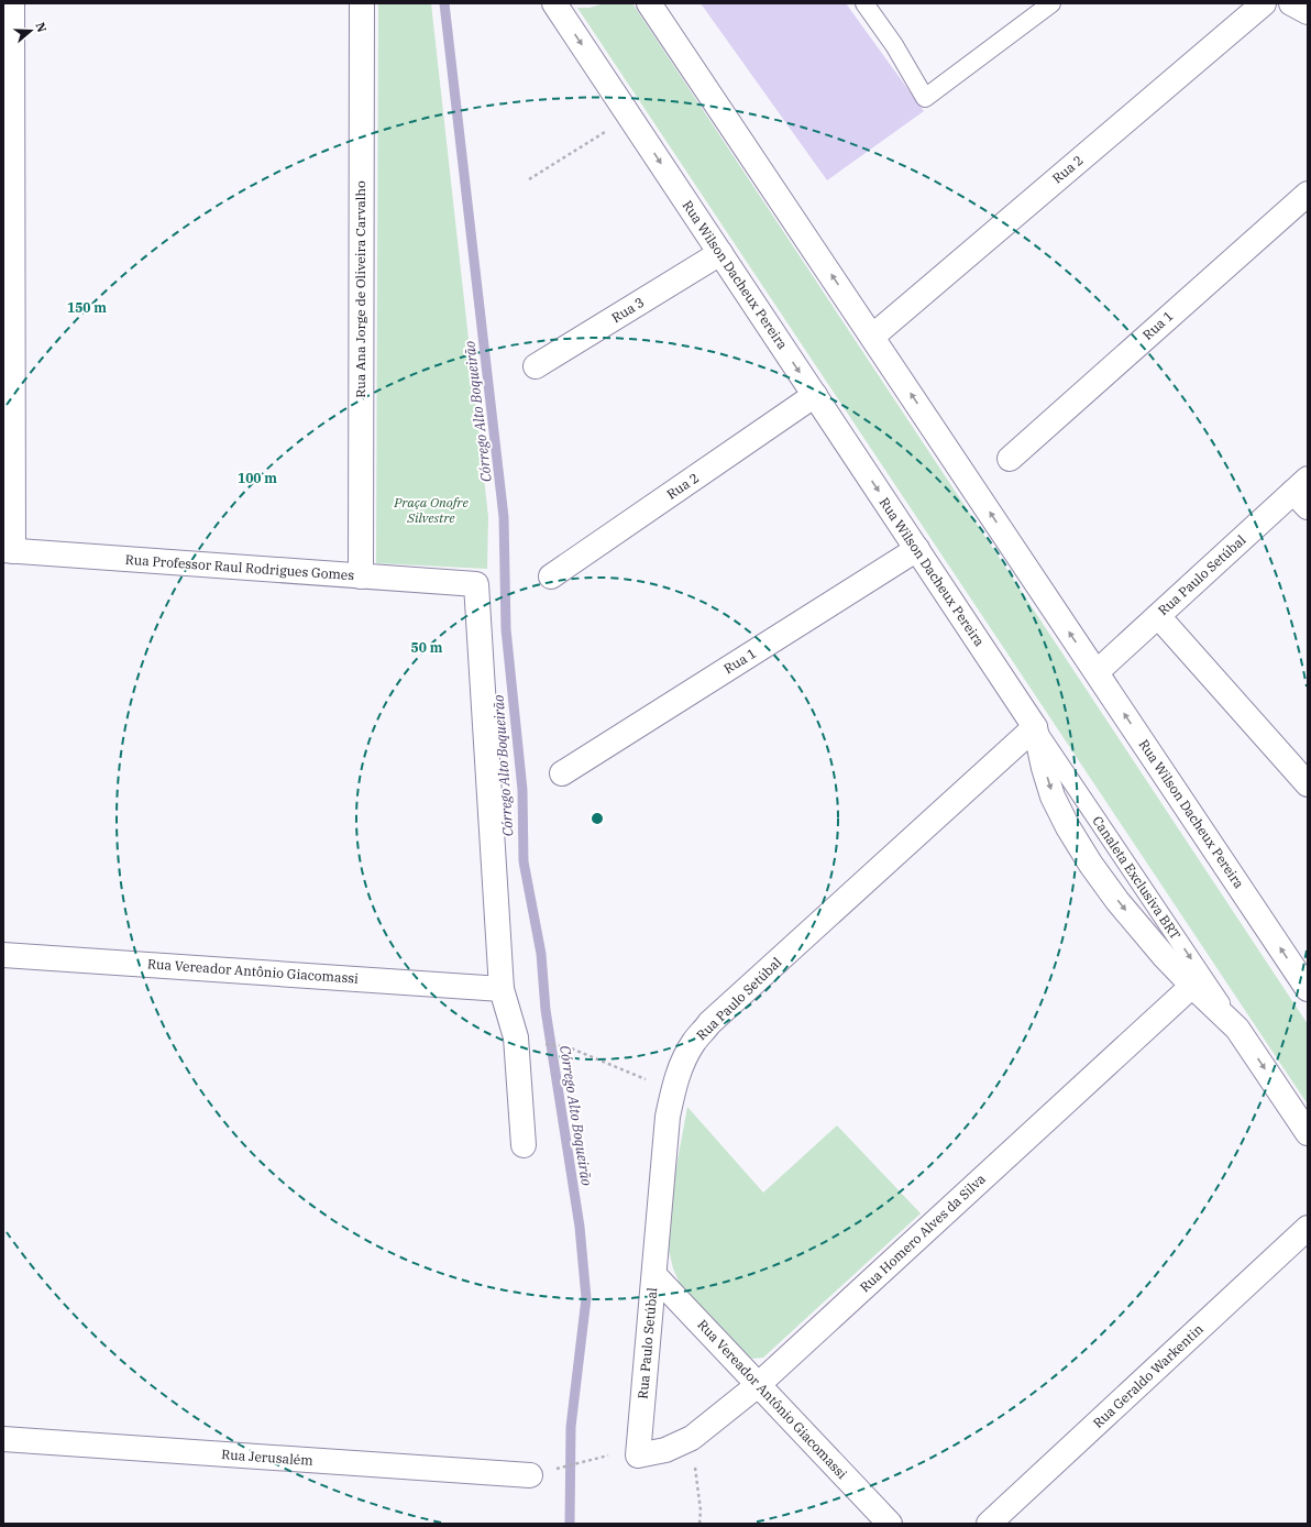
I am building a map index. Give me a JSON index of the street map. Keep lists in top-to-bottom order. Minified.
{"streets":{"street":["Rua 2","Rua Wilson Dacheux Pereira","Rua Ana Jorge de Oliveira Carvalho","Rua 3","Rua 1","Rua Professor Raul Rodrigues Gomes","Rua Paulo Setúbal","Rua Vereador Antônio Giacomassi","Rua Homero Alves da Silva","Rua Geraldo Warkentin","Rua Jerusalém"],"lane":["Canaleta Exclusiva BRT"]},"crossings":[["Rua 2","Rua Wilson Dacheux Pereira"],["Rua Wilson Dacheux Pereira","Rua 3"],["Rua Wilson Dacheux Pereira","Rua 1"],["Rua Wilson Dacheux Pereira","Rua Paulo Setúbal"],["Rua Wilson Dacheux Pereira","Canaleta Exclusiva BRT"],["Rua Wilson Dacheux Pereira","Rua Homero Alves da Silva"],["Rua Ana Jorge de Oliveira Carvalho","Rua Professor Raul Rodrigues Gomes"],["Rua Professor Raul Rodrigues Gomes","Rua Vereador Antônio Giacomassi"],["Rua Paulo Setúbal","Canaleta Exclusiva BRT"],["Rua Paulo Setúbal","Rua Vereador Antônio Giacomassi"],["Rua Paulo Setúbal","Rua Homero Alves da Silva"],["Rua Vereador Antônio Giacomassi","Rua Homero Alves da Silva"]],"one_way":["Canaleta Exclusiva BRT"],"water":["Córrego Alto Boqueirão"],"parks":["Praça Onofre Silvestre"],"north":"right","rings":["150 m","100 m","50 m"]}
